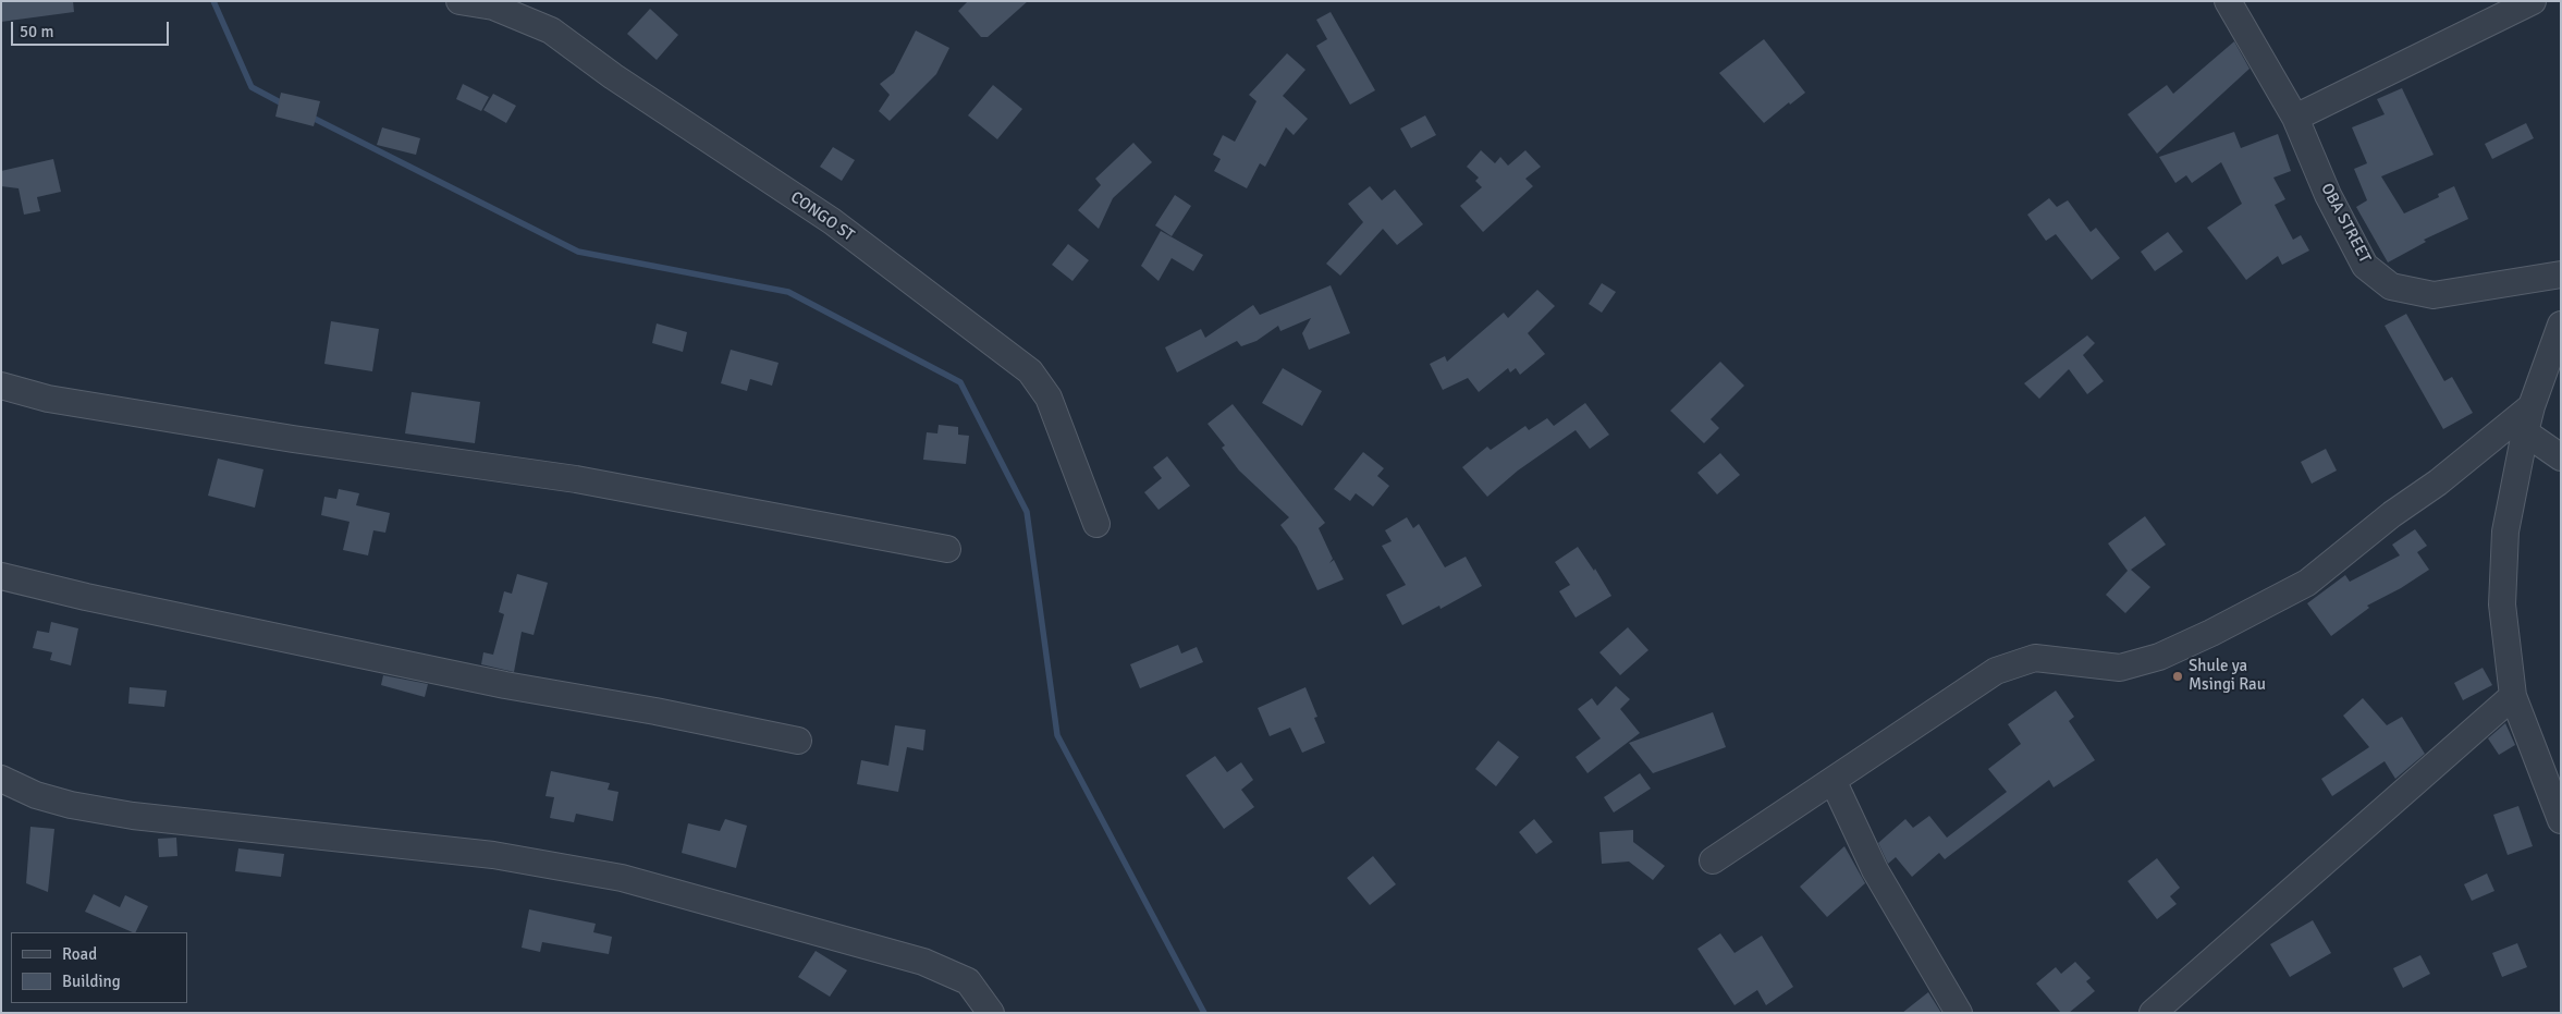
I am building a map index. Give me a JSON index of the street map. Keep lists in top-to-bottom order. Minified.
{"streets":{"street":["CONGO ST","OBA STREET"]},"places":["Shule ya Msingi Rau"],"legend":["Road","Building"],"scale_bar":"50 m"}
